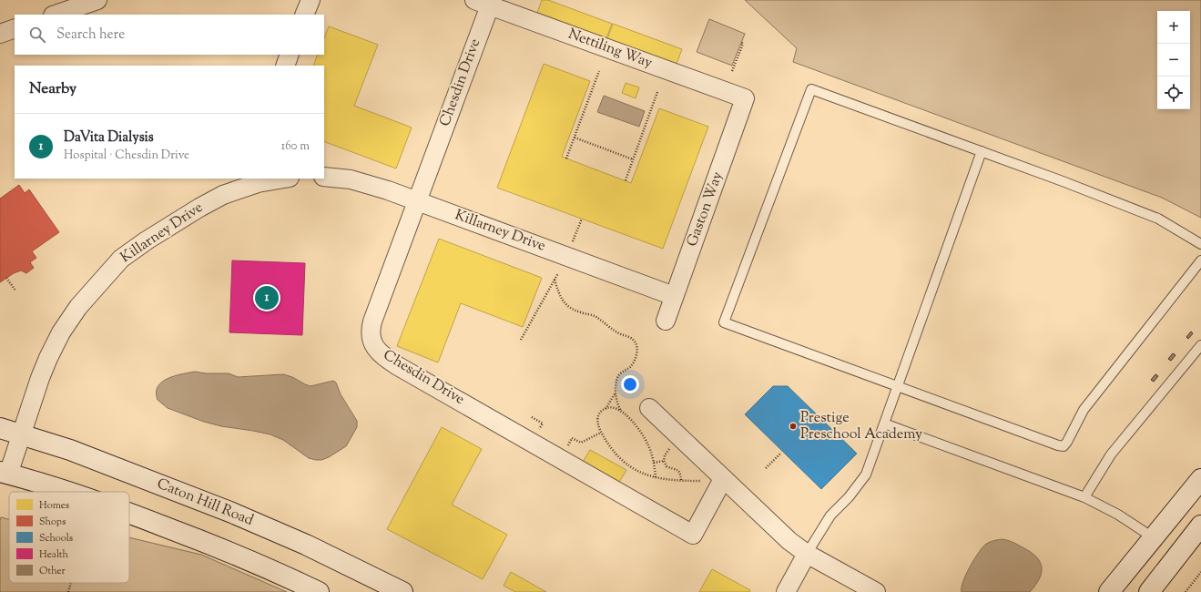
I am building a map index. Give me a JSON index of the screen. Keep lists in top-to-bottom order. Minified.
{"streets":{"main road":["Caton Hill Road"],"street":["Nettiling Way","Chesdin Drive","Gaston Way","Killarney Drive"]},"crossings":[["Nettiling Way","Chesdin Drive"],["Nettiling Way","Gaston Way"],["Chesdin Drive","Killarney Drive"],["Gaston Way","Killarney Drive"],["Killarney Drive","Caton Hill Road"]],"places":["Prestige Preschool Academy"],"legend":["Homes","Shops","Schools","Health","Other"],"page":{"map_buttons":["+","−"],"search":"Search here","heading":"Nearby","list":[{"mark":"1","name":"DaVita Dialysis","note":"Hospital · Chesdin Drive","value":"160 m"}],"pins":"1"}}
